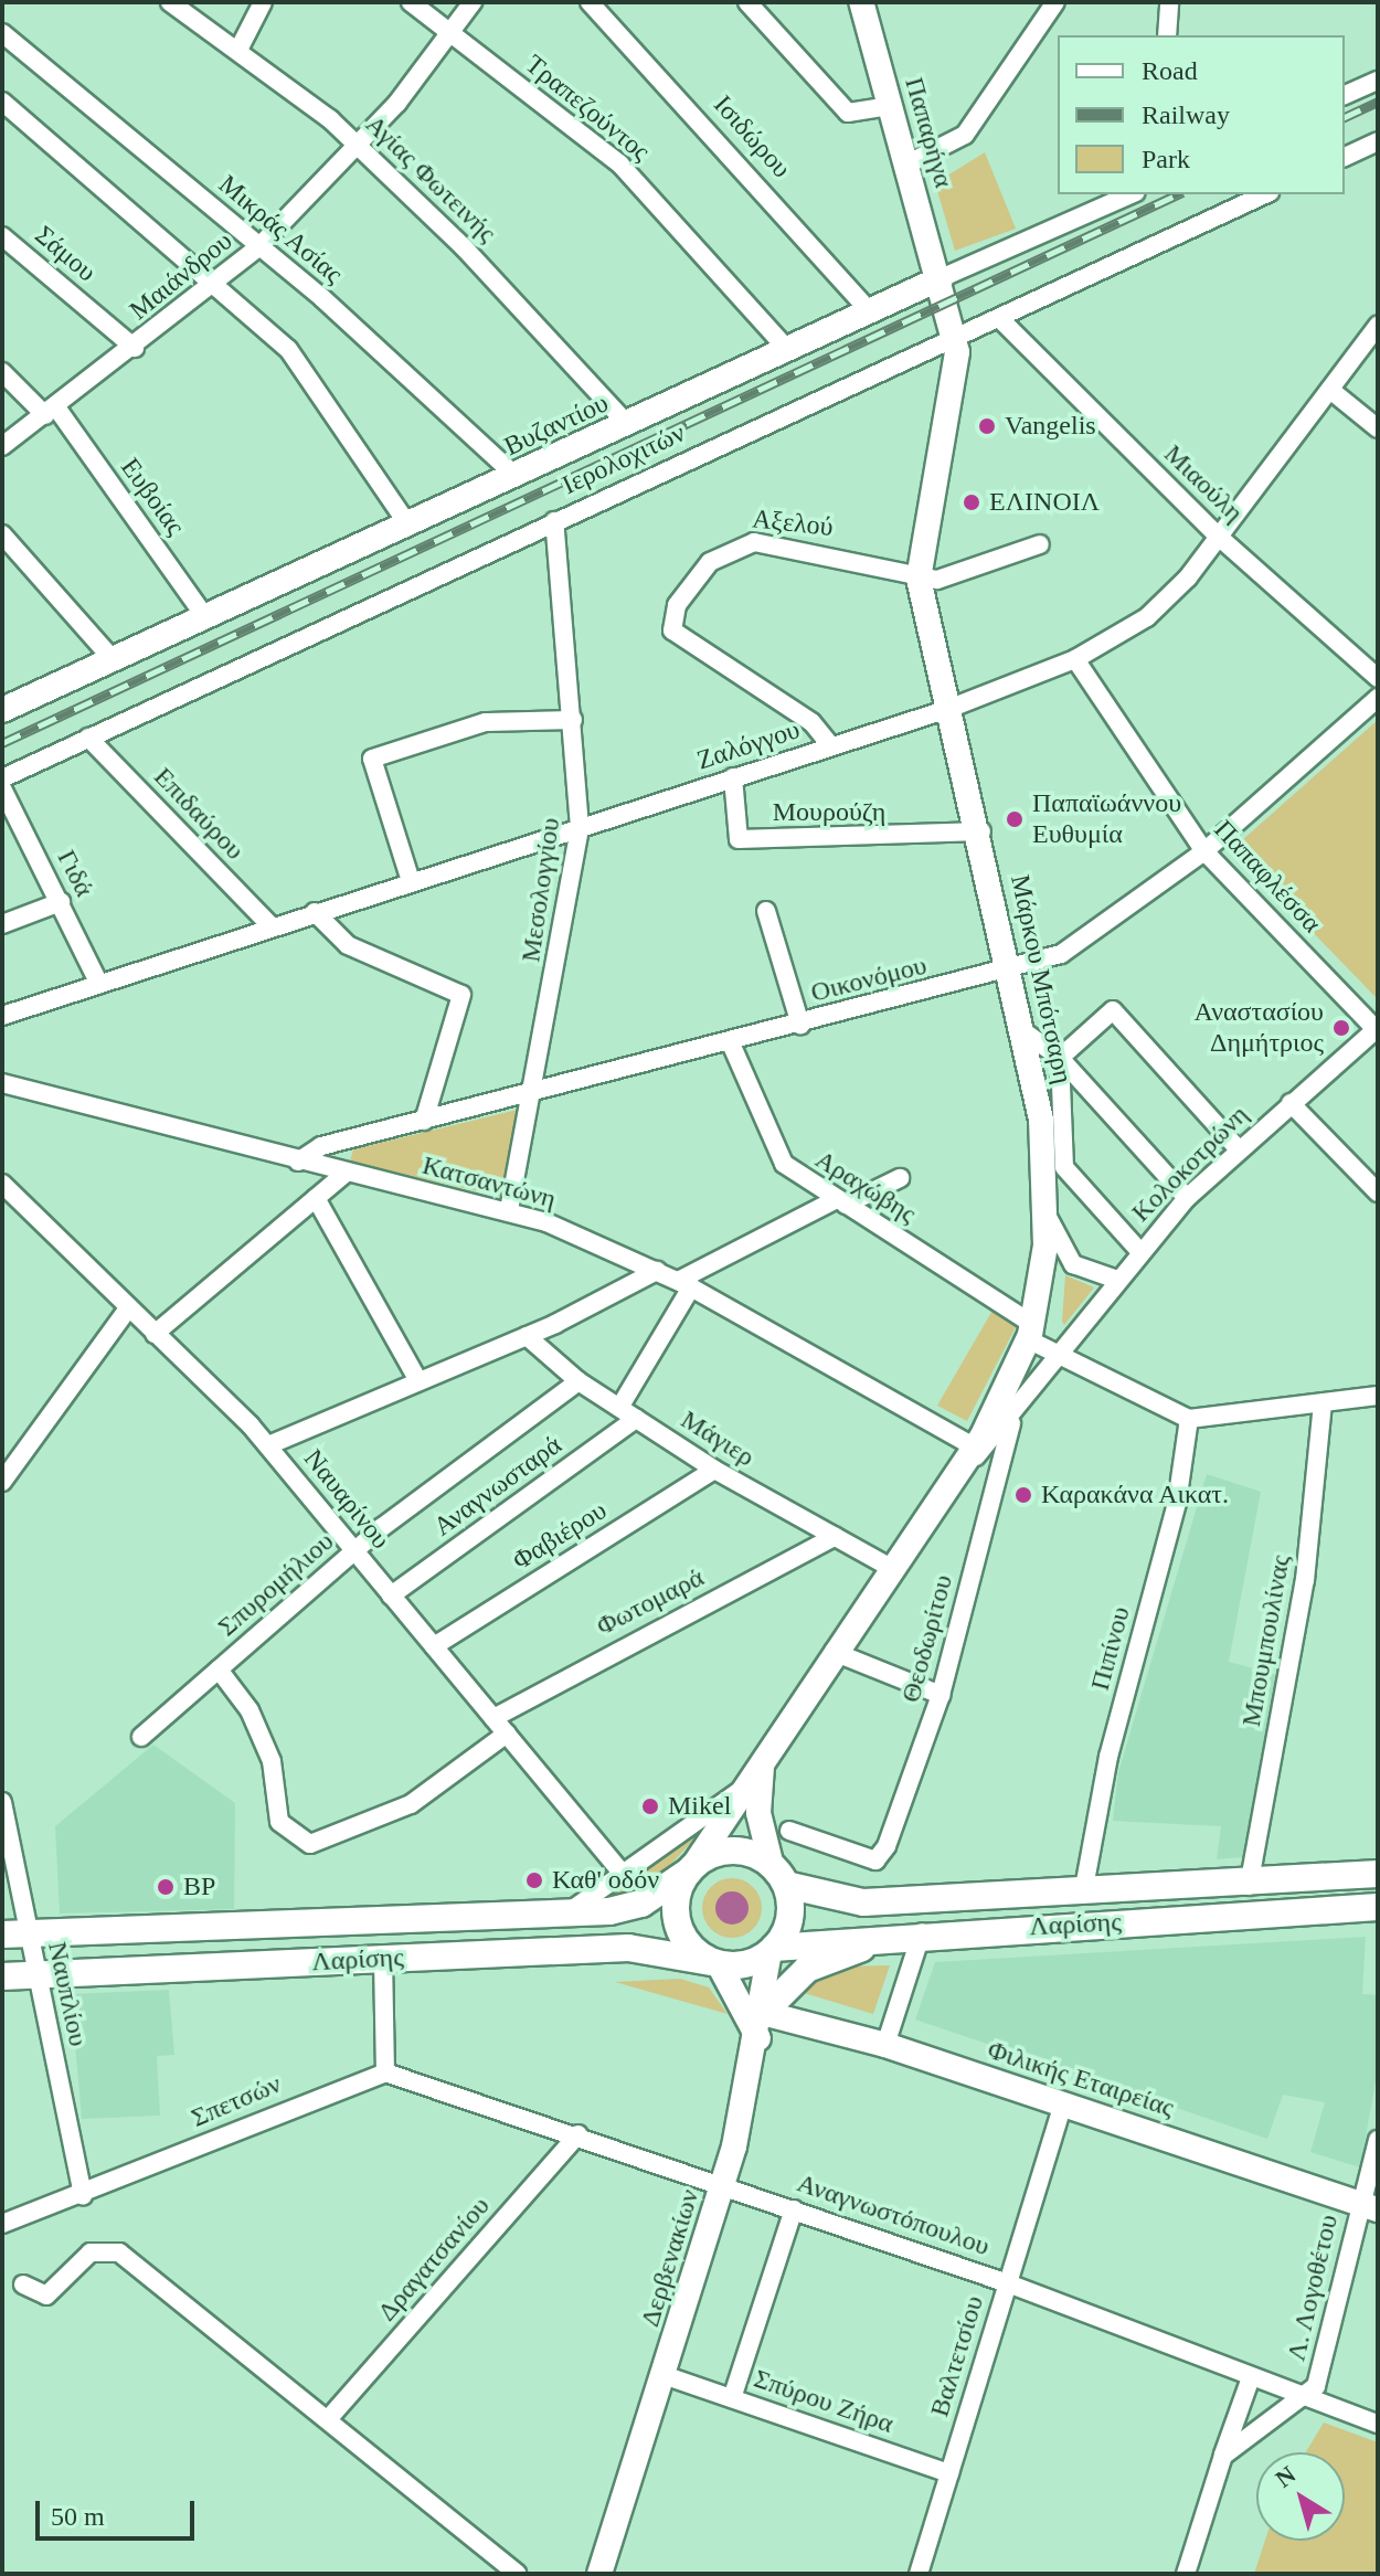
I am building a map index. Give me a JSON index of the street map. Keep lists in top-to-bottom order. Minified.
{"streets":{"main road":["Λαρίσης"],"street":["Τραπεζούντος","Παπαρήγα","Ισιδώρου","Αγίας Φωτεινής","Μικράς Ασίας","Σάμου","Μαιάνδρου","Βυζαντίου","Ιερολοχιτών","Μιαούλη","Ευβοίας","Αξελού","Ζαλόγγου","Μουρούζη","Επιδαύρου","Γιδά","Παπαφλέσσα","Μεσολογγίου","Οικονόμου","Μάρκου Μπότσαρη","Κολοκοτρώνη","Κατσαντώνη","Αραχώβης","Μάγιερ","Αναγνωσταρά","Ναυαρίνου","Φαβιέρου","Σπυρομήλιου","Φωτομαρά","Θεοδωρίτου","Μπουμπουλίνας","Πιπίνου","Ναυπλίου","Φιλικής Εταιρείας","Σπετσών","Αναγνωστόπουλου","Δερβενακίων","Δραγατσανίου","Λ. Λογοθέτου","Βαλτετσίου","Σπύρου Ζήρα"]},"crossings":[["Τραπεζούντος","Μαιάνδρου"],["Τραπεζούντος","Βυζαντίου"],["Παπαρήγα","Βυζαντίου"],["Παπαρήγα","Μάρκου Μπότσαρη"],["Ισιδώρου","Βυζαντίου"],["Αγίας Φωτεινής","Μαιάνδρου"],["Αγίας Φωτεινής","Βυζαντίου"],["Μικράς Ασίας","Μαιάνδρου"],["Μικράς Ασίας","Βυζαντίου"],["Σάμου","Μαιάνδρου"],["Μαιάνδρου","Ευβοίας"],["Βυζαντίου","Ευβοίας"],["Βυζαντίου","Μάρκου Μπότσαρη"],["Ιερολοχιτών","Μιαούλη"],["Ιερολοχιτών","Επιδαύρου"],["Ιερολοχιτών","Μεσολογγίου"],["Ιερολοχιτών","Μάρκου Μπότσαρη"],["Μιαούλη","Ζαλόγγου"],["Αξελού","Ζαλόγγου"],["Αξελού","Μάρκου Μπότσαρη"],["Ζαλόγγου","Μουρούζη"],["Ζαλόγγου","Επιδαύρου"],["Ζαλόγγου","Γιδά"],["Ζαλόγγου","Παπαφλέσσα"],["Ζαλόγγου","Μεσολογγίου"],["Ζαλόγγου","Μάρκου Μπότσαρη"],["Μουρούζη","Μάρκου Μπότσαρη"],["Παπαφλέσσα","Οικονόμου"],["Παπαφλέσσα","Κολοκοτρώνη"],["Μεσολογγίου","Οικονόμου"],["Μεσολογγίου","Κατσαντώνη"],["Οικονόμου","Μάρκου Μπότσαρη"],["Οικονόμου","Κατσαντώνη"],["Οικονόμου","Αραχώβης"],["Μάρκου Μπότσαρη","Κολοκοτρώνη"],["Μάρκου Μπότσαρη","Κατσαντώνη"],["Μάρκου Μπότσαρη","Αραχώβης"],["Μάρκου Μπότσαρη","Μάγιερ"],["Μάρκου Μπότσαρη","Θεοδωρίτου"],["Μάρκου Μπότσαρη","Λαρίσης"],["Μάρκου Μπότσαρη","Δερβενακίων"],["Κολοκοτρώνη","Αραχώβης"],["Αραχώβης","Πιπίνου"],["Μάγιερ","Αναγνωσταρά"],["Μάγιερ","Φαβιέρου"],["Μάγιερ","Σπυρομήλιου"],["Μάγιερ","Φωτομαρά"],["Αναγνωσταρά","Ναυαρίνου"],["Ναυαρίνου","Φαβιέρου"],["Ναυαρίνου","Σπυρομήλιου"],["Ναυαρίνου","Φωτομαρά"],["Μπουμπουλίνας","Λαρίσης"],["Πιπίνου","Λαρίσης"],["Λαρίσης","Ναυπλίου"],["Λαρίσης","Δερβενακίων"],["Ναυπλίου","Σπετσών"],["Φιλικής Εταιρείας","Δερβενακίων"],["Φιλικής Εταιρείας","Λ. Λογοθέτου"],["Φιλικής Εταιρείας","Βαλτετσίου"],["Σπετσών","Αναγνωστόπουλου"],["Αναγνωστόπουλου","Δερβενακίων"],["Αναγνωστόπουλου","Δραγατσανίου"],["Αναγνωστόπουλου","Λ. Λογοθέτου"],["Αναγνωστόπουλου","Βαλτετσίου"],["Αναγνωστόπουλου","Σπύρου Ζήρα"],["Δερβενακίων","Σπύρου Ζήρα"],["Βαλτετσίου","Σπύρου Ζήρα"]],"places":["Vangelis","ΕΛΙΝΟΙΛ","Παπαϊωάννου Ευθυμία","Αναστασίου Δημήτριος","Καρακάνα Αικατ.","Mikel","Καθ' οδόν","BP"],"legend":["Road","Railway","Park"],"scale_bar":"50 m","north":"top left"}
